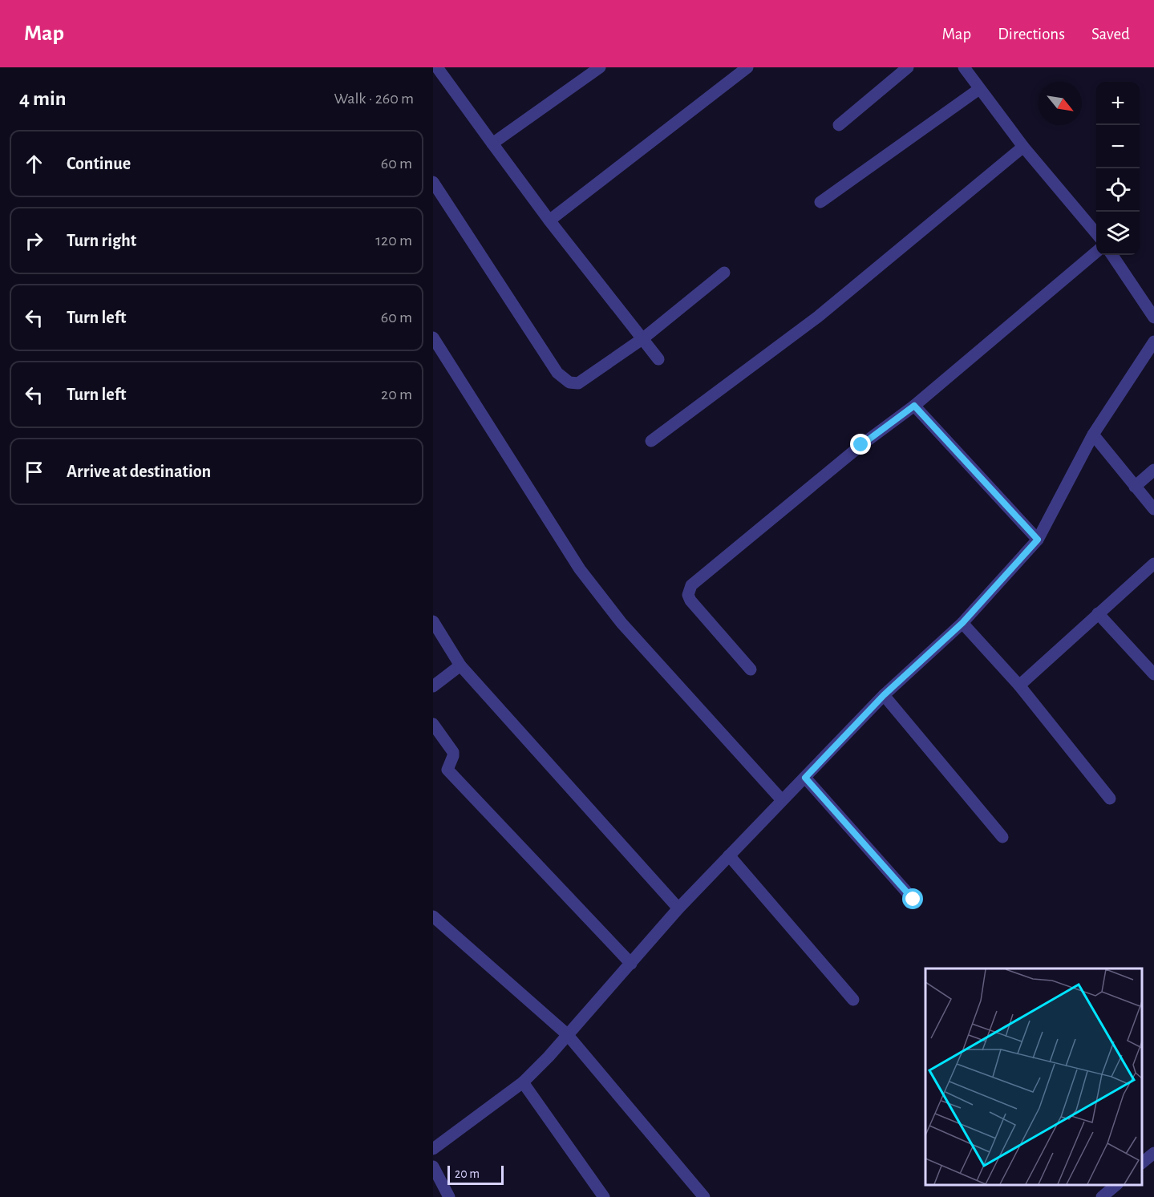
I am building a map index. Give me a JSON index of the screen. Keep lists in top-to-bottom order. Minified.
{"scale_bar":"20 m","north":"bottom right","page":{"header":"Map","nav":["Map","Directions","Saved"],"heading":["4 min","Walk · 260 m"],"map_buttons":["+","−"],"list":[["Continue","60 m"],["Turn right","120 m"],["Turn left","60 m"],["Turn left","20 m"],"Arrive at destination"],"scale":"20 m"}}
